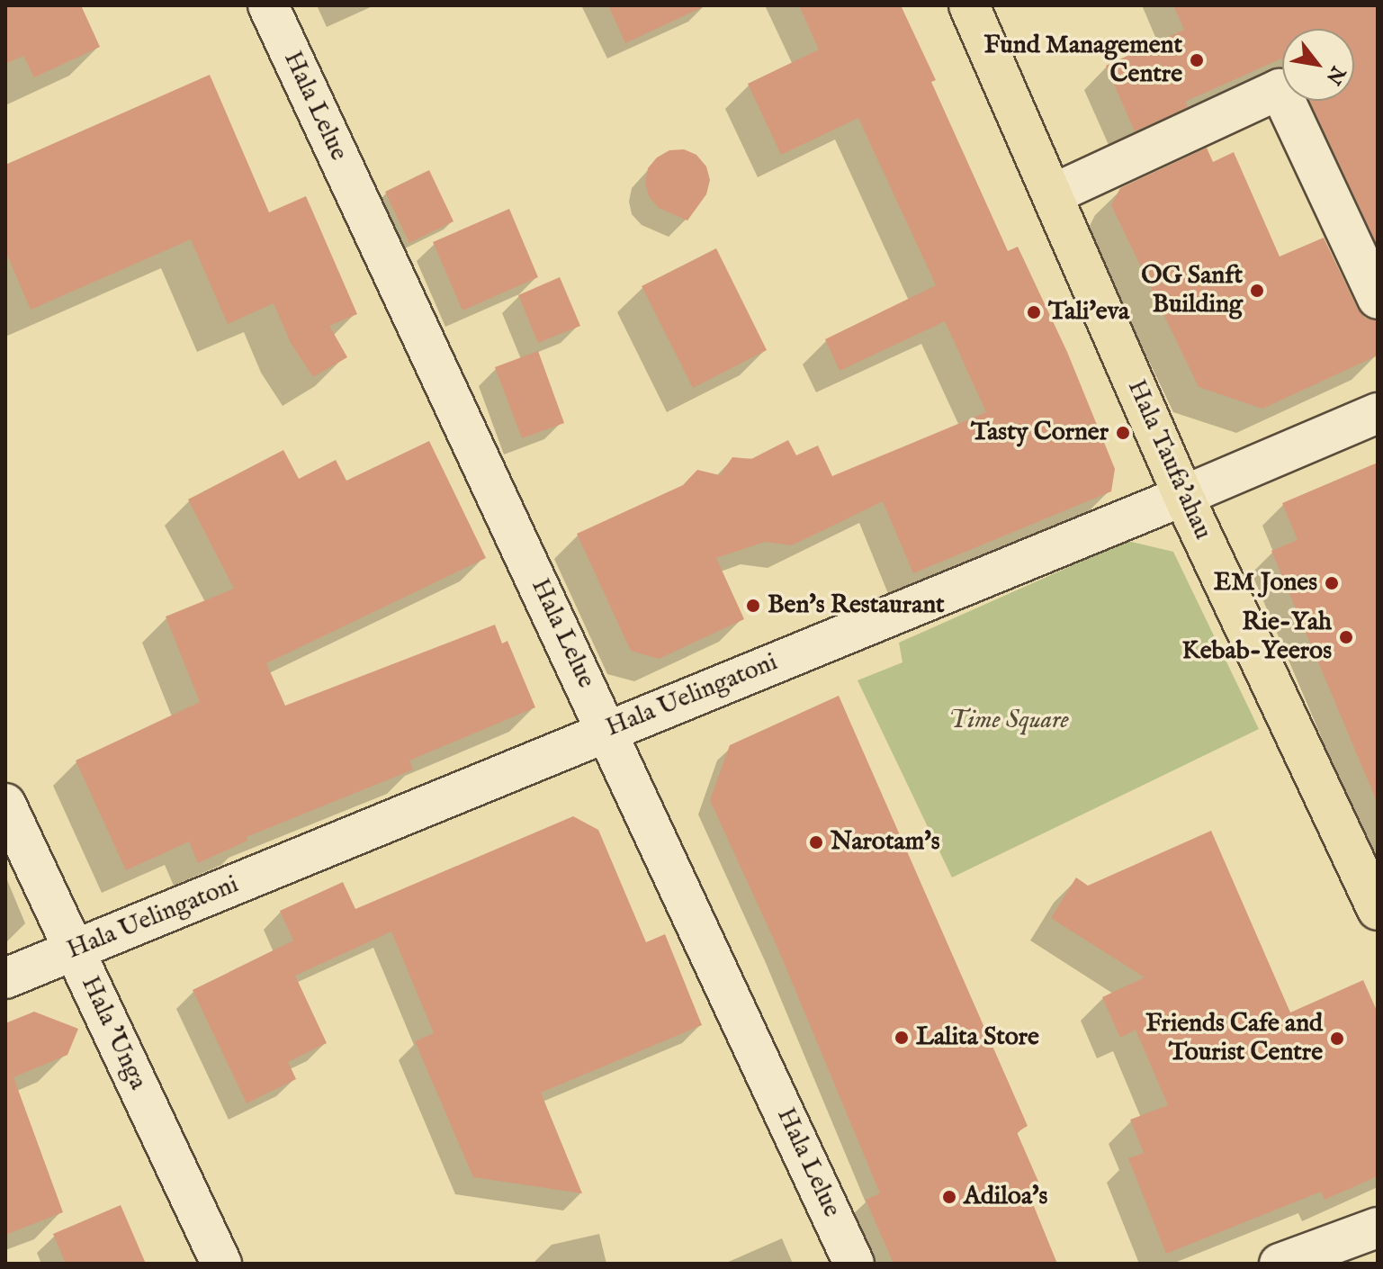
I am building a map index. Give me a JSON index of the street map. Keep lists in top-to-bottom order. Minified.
{"streets":{"main road":["Hala Taufa'ahau"],"street":["Hala Lelue","Hala Uelingatoni","Hala 'Unga"]},"crossings":[["Hala Lelue","Hala Uelingatoni"],["Hala Taufa'ahau","Hala Uelingatoni"],["Hala Uelingatoni","Hala 'Unga"]],"parks":["Time Square"],"places":["Fund Management Centre","OG Sanft Building","Tali'eva","Tasty Corner","EM Jones","Ben's Restaurant","Rie-Yah Kebab-Yeeros","Narotam's","Lalita Store","Friends Cafe and Tourist Centre","Adiloa's"],"north":"bottom right"}
